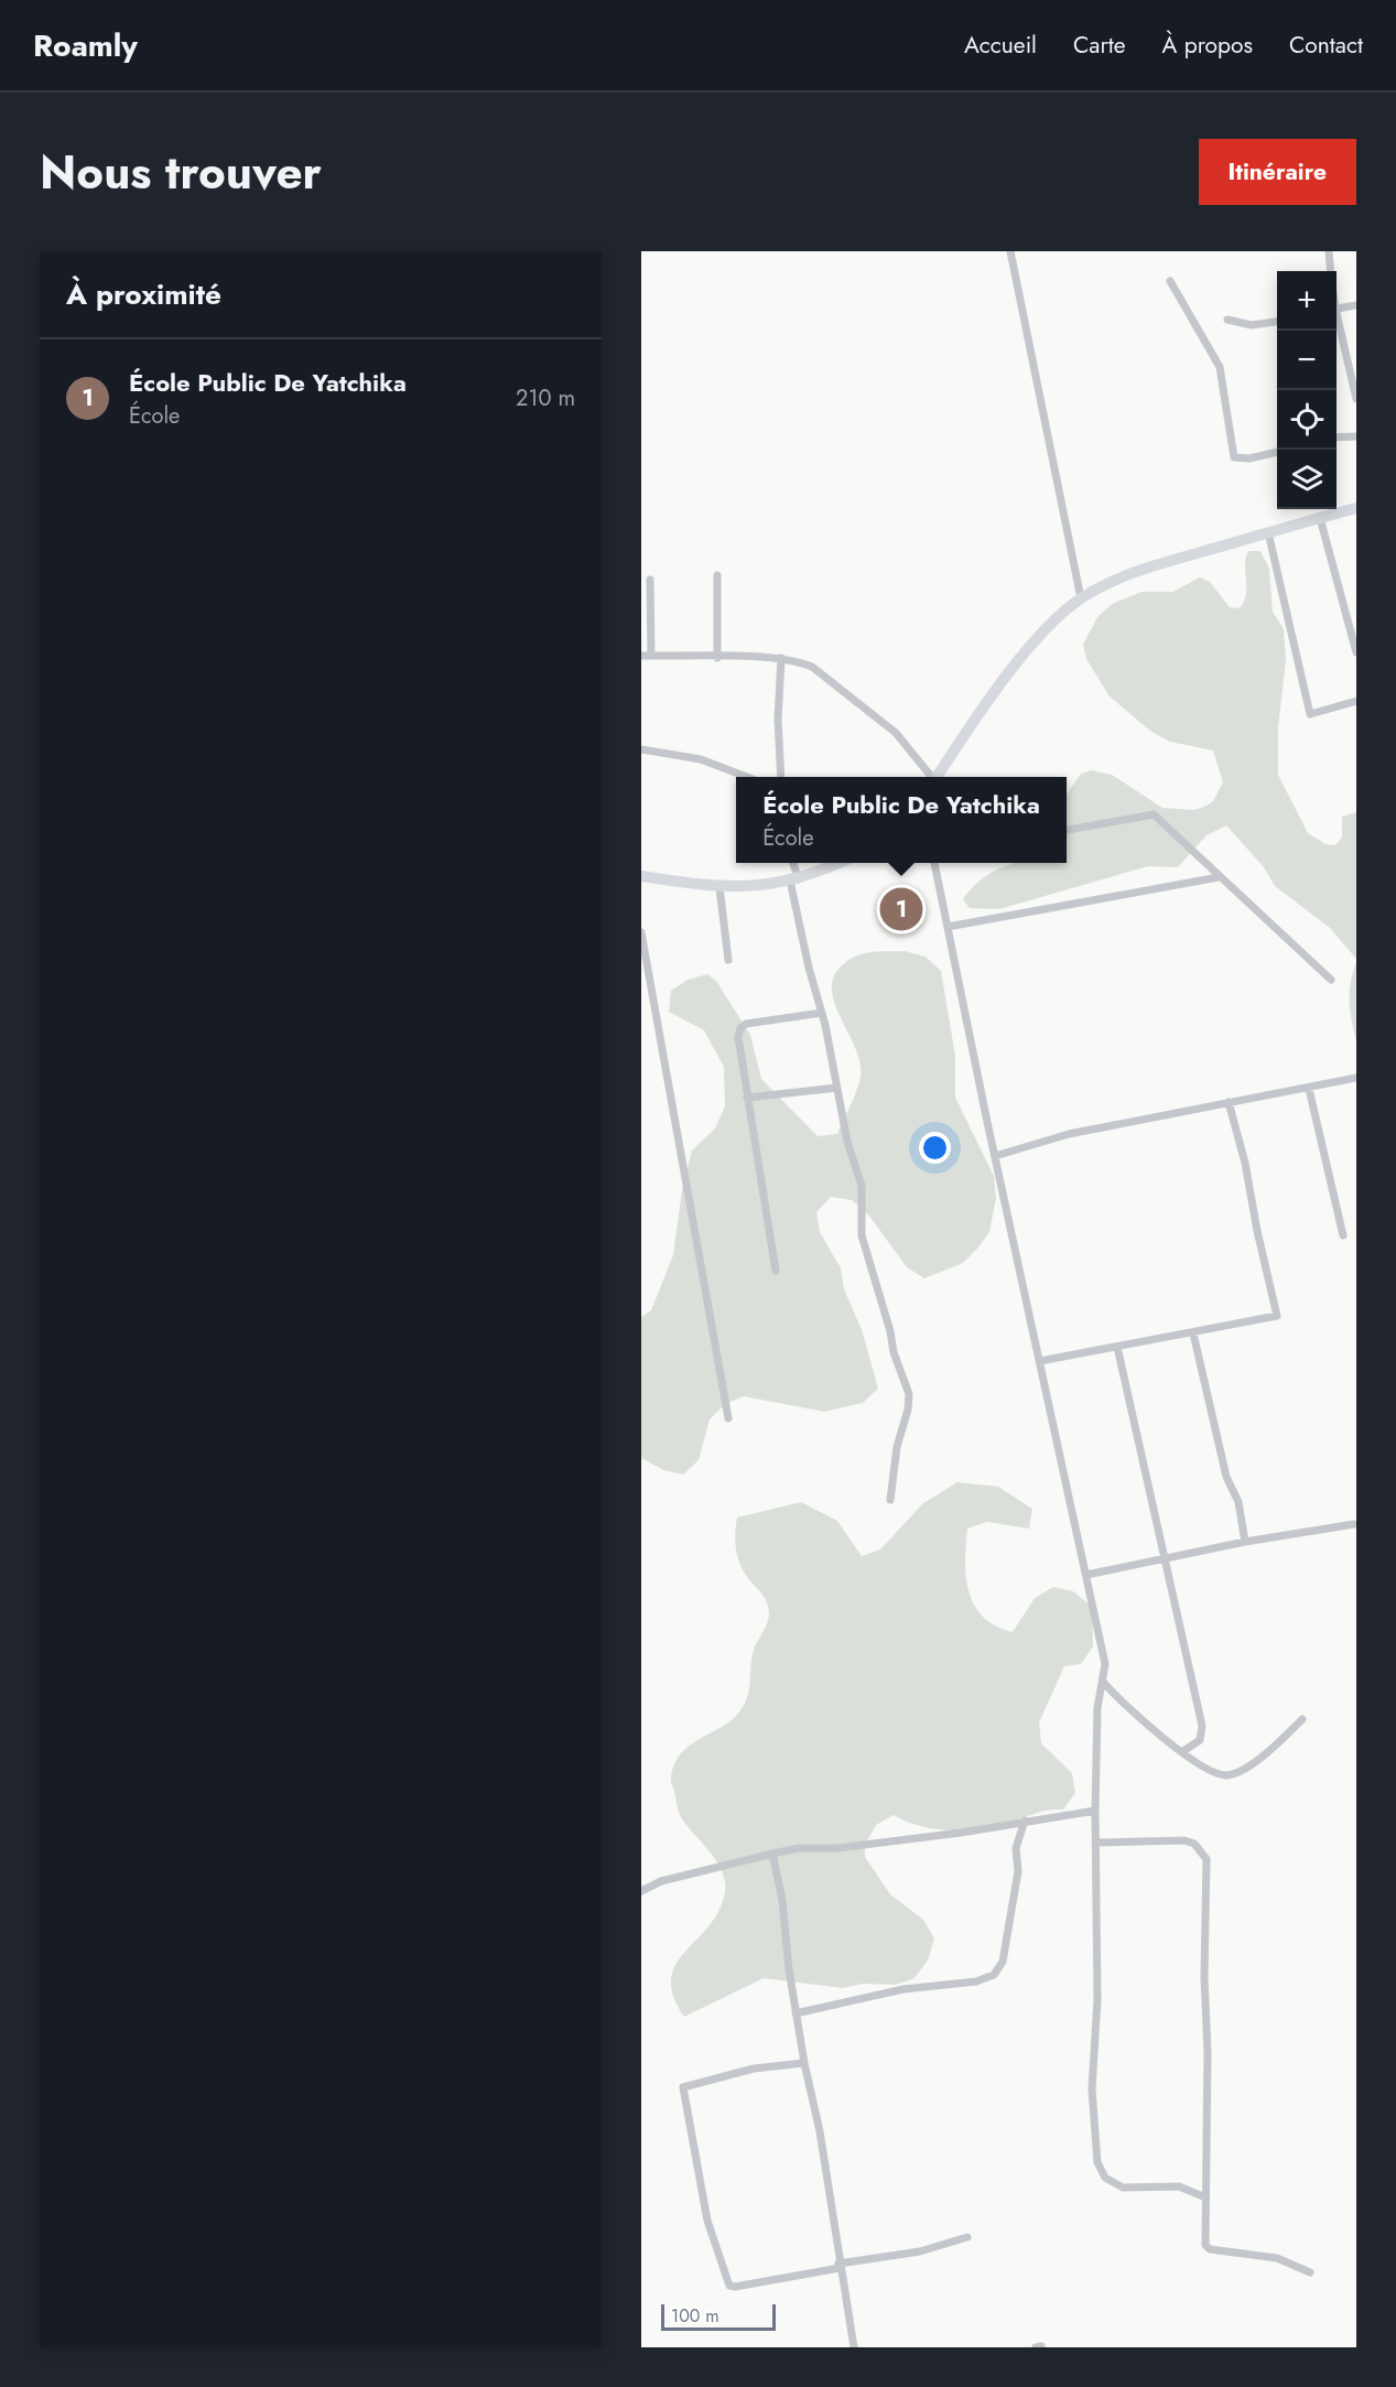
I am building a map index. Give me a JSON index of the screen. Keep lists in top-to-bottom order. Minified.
{"scale_bar":"100 m","page":{"header":"Roamly","nav":["Accueil","Carte","À propos","Contact"],"title":"Nous trouver","buttons":"Itinéraire","heading":"À proximité","map_buttons":["+","−"],"list":[{"mark":"1","name":"École Public De Yatchika","note":"École","value":"210 m"}],"popup":["École Public De Yatchika","École"],"pins":"1","scale":"100 m"}}
